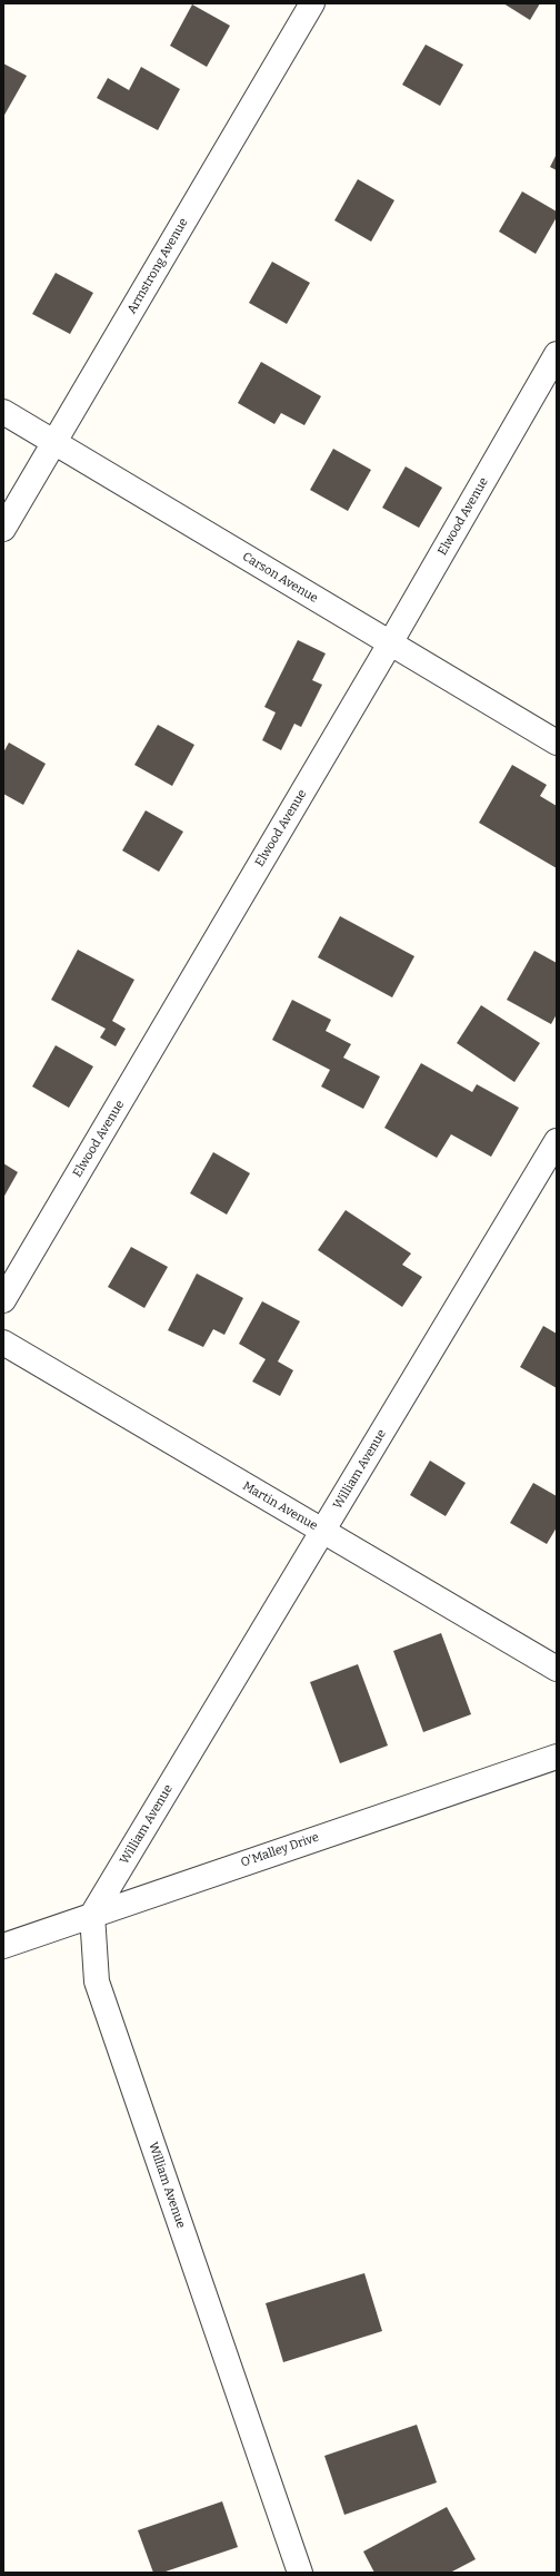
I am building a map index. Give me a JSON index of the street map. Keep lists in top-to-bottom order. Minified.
{"streets":{"street":["Armstrong Avenue","Elwood Avenue","Carson Avenue","William Avenue","Martin Avenue","O'Malley Drive"]},"crossings":[["Armstrong Avenue","Carson Avenue"],["Elwood Avenue","Carson Avenue"],["William Avenue","Martin Avenue"],["William Avenue","O'Malley Drive"]]}
